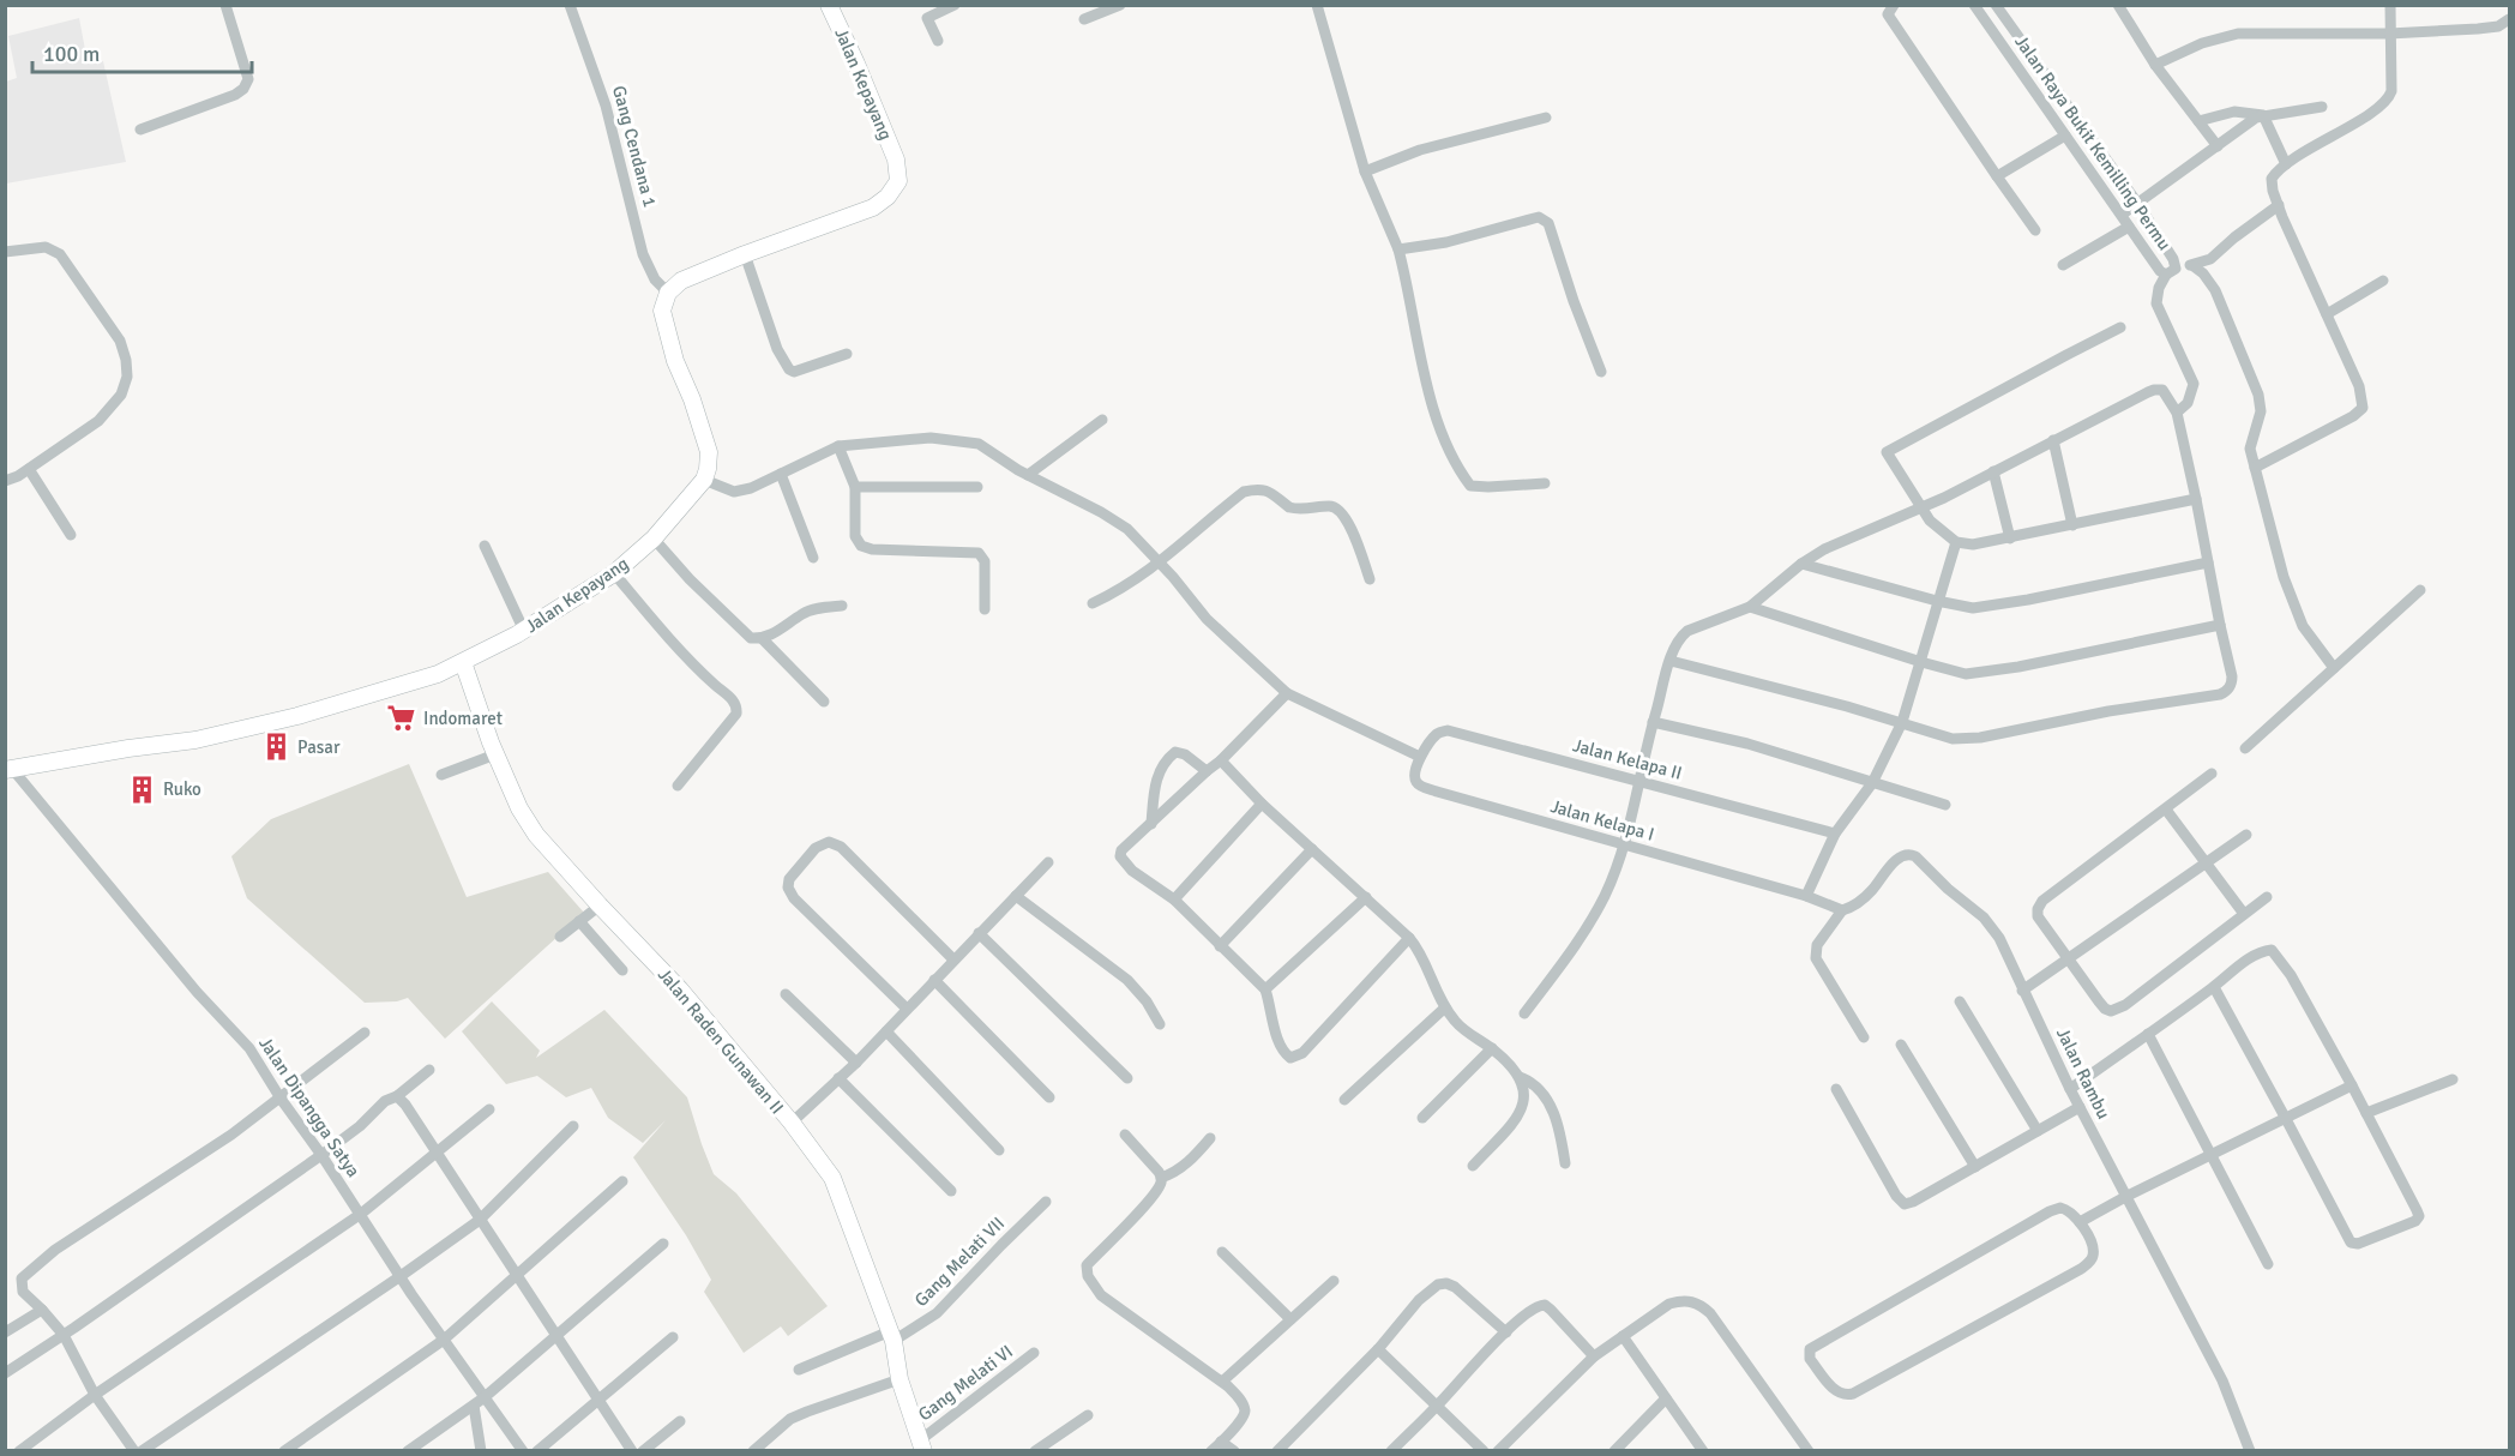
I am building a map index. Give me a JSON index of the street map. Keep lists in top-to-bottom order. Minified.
{"streets":{"street":["Jalan Kepayang","Jalan Raya Bukit Kemilling Permu","Gang Cendana 1","Jalan Kelapa II","Jalan Kelapa I","Jalan Raden Gunawan II","Jalan Rambu","Jalan Dipangga Satya","Gang Melati VII","Gang Melati VI"]},"crossings":[["Jalan Kepayang","Gang Cendana 1"],["Jalan Kepayang","Jalan Raden Gunawan II"],["Jalan Kepayang","Jalan Dipangga Satya"],["Jalan Kelapa II","Jalan Kelapa I"],["Jalan Raden Gunawan II","Gang Melati VII"],["Jalan Raden Gunawan II","Gang Melati VI"]],"places":{"supermarket":["Indomaret"],"building":["Pasar","Ruko"]},"scale_bar":"100 m"}
